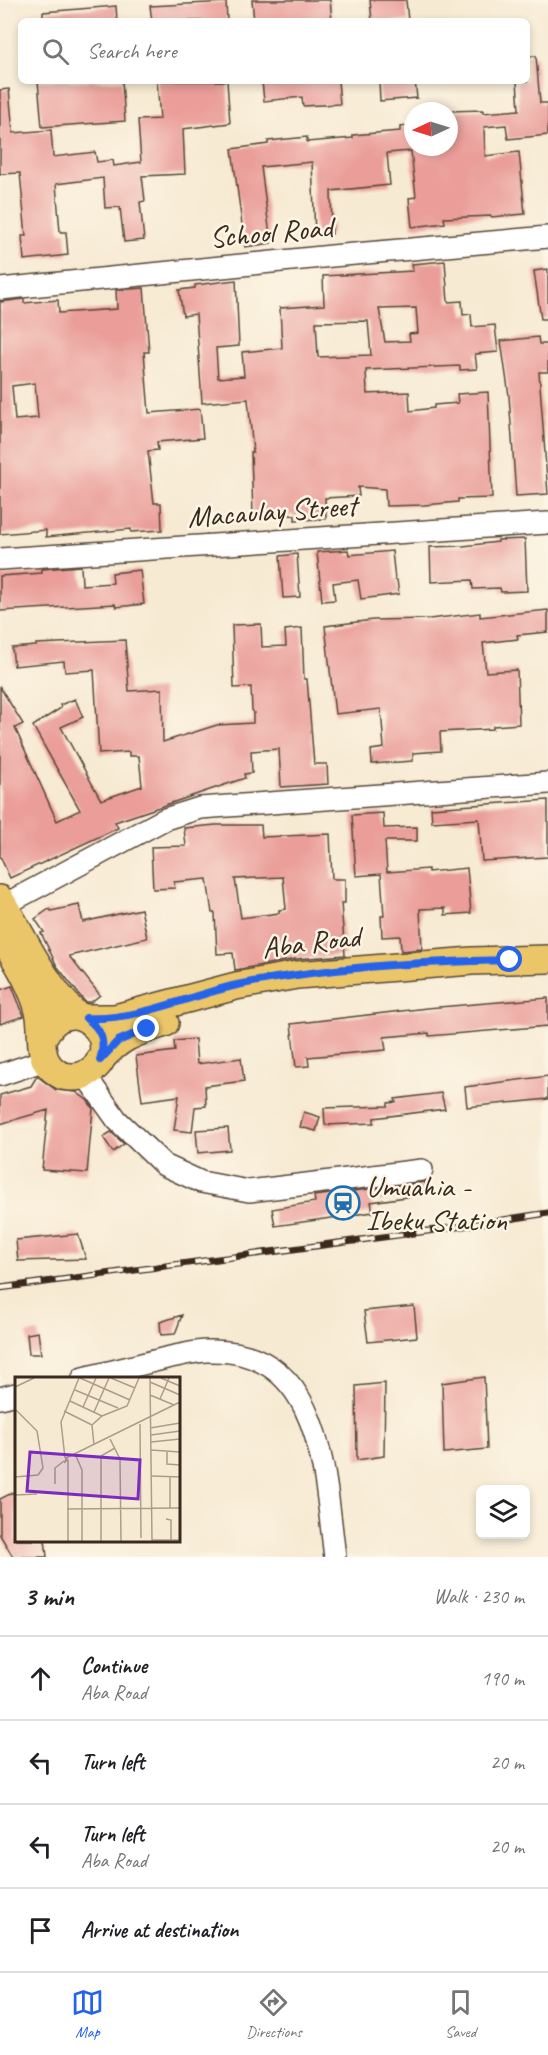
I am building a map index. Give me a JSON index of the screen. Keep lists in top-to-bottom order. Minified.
{"streets":{"main road":["Aba Road"],"street":["School Road","Macaulay Street"]},"places":{"station":["Umuahia - Ibeku Station"]},"north":"left","page":{"search":"Search here","heading":["3 min","Walk · 230 m"],"list":[["Continue","Aba Road","190 m"],["Turn left","20 m"],["Turn left","Aba Road","20 m"],"Arrive at destination"],"nav":["Map","Directions","Saved"]}}
